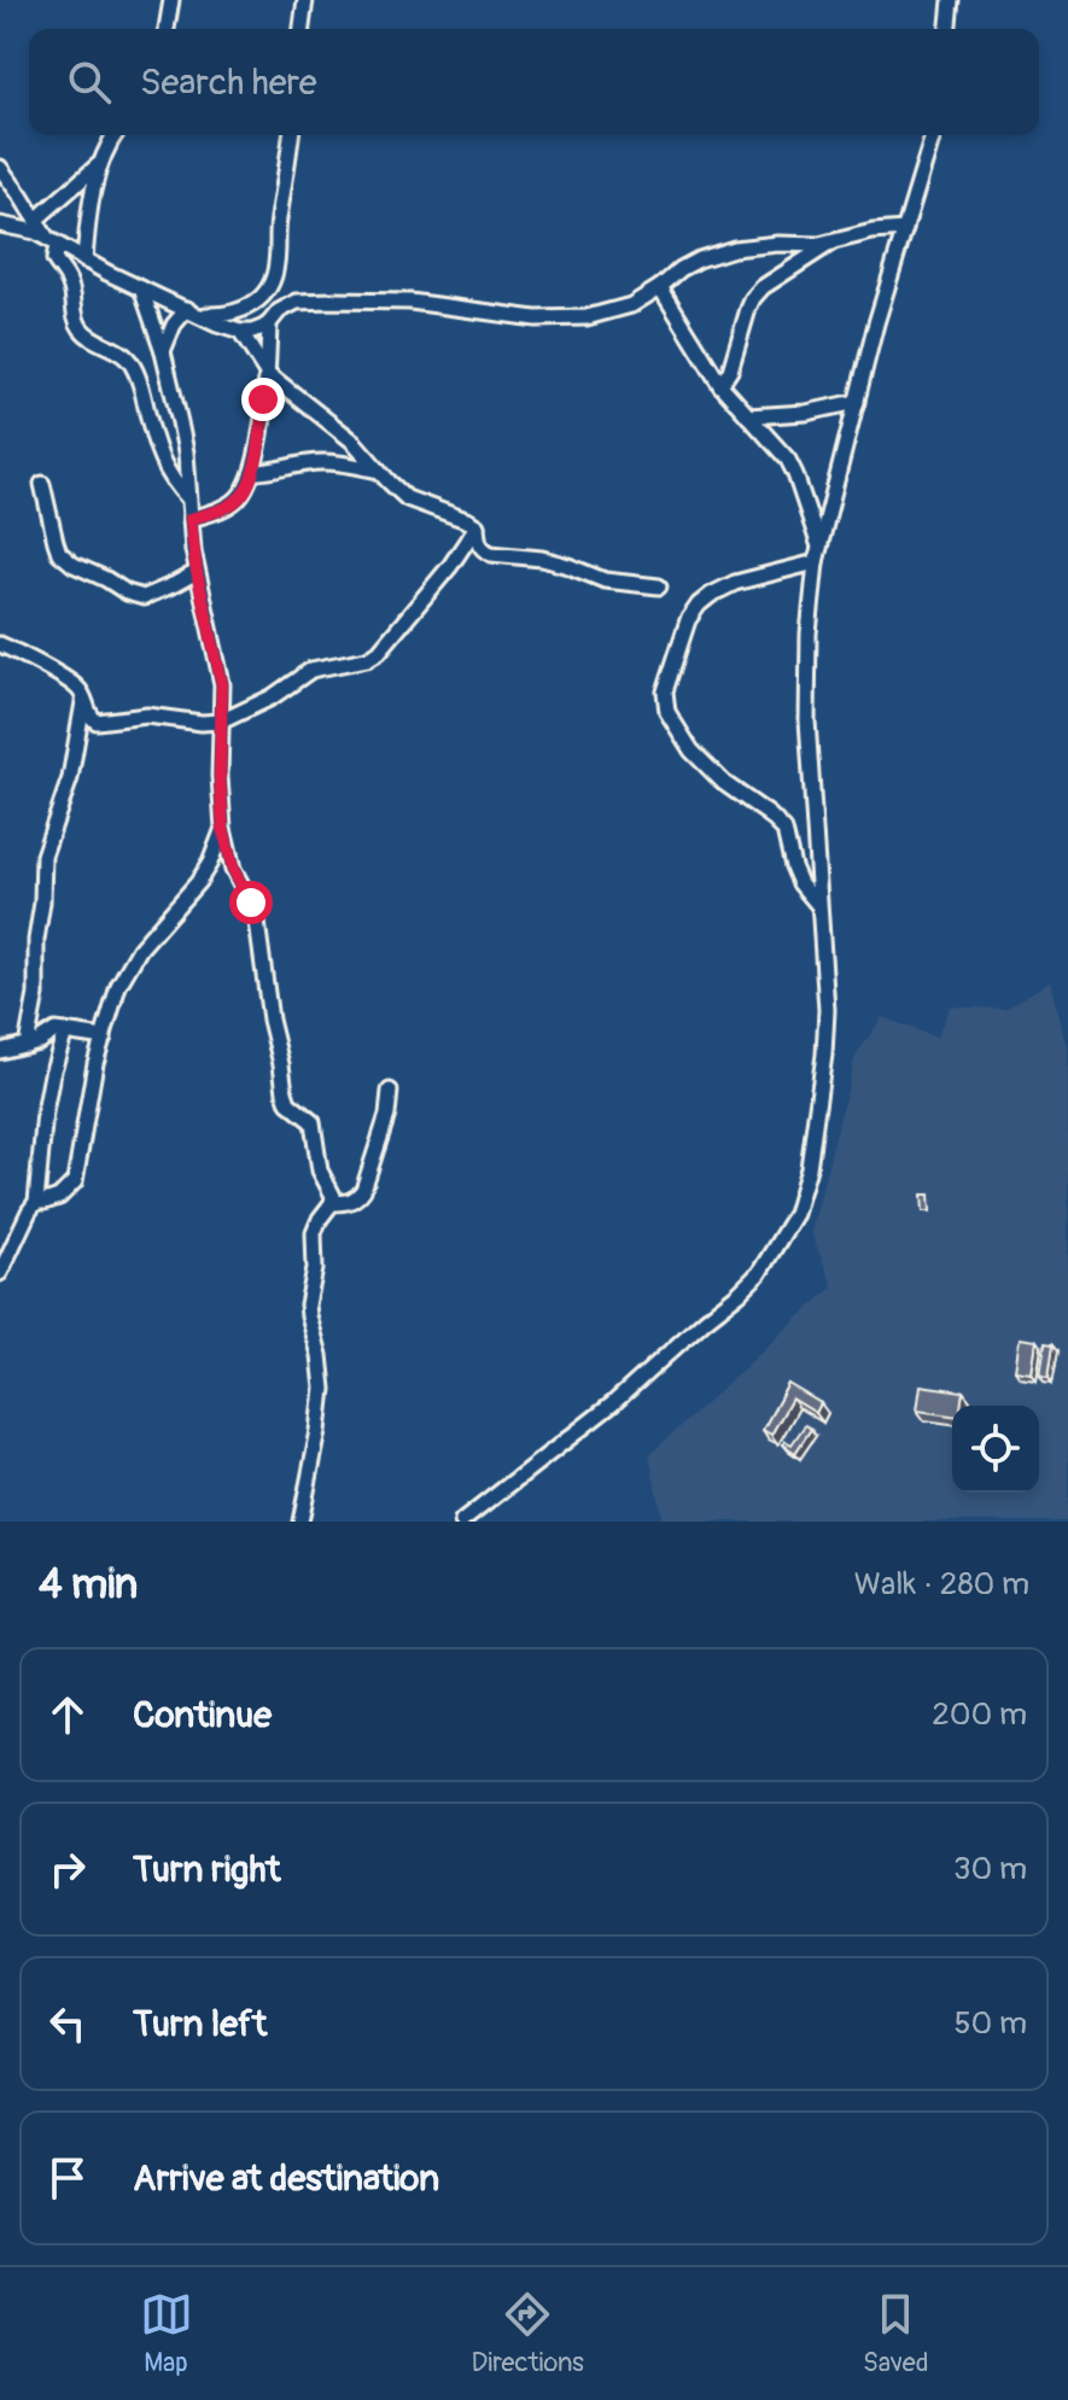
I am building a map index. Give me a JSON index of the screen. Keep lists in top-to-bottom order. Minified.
{"page":{"search":"Search here","heading":["4 min","Walk · 280 m"],"list":[["Continue","200 m"],["Turn right","30 m"],["Turn left","50 m"],"Arrive at destination"],"nav":["Map","Directions","Saved"]}}
